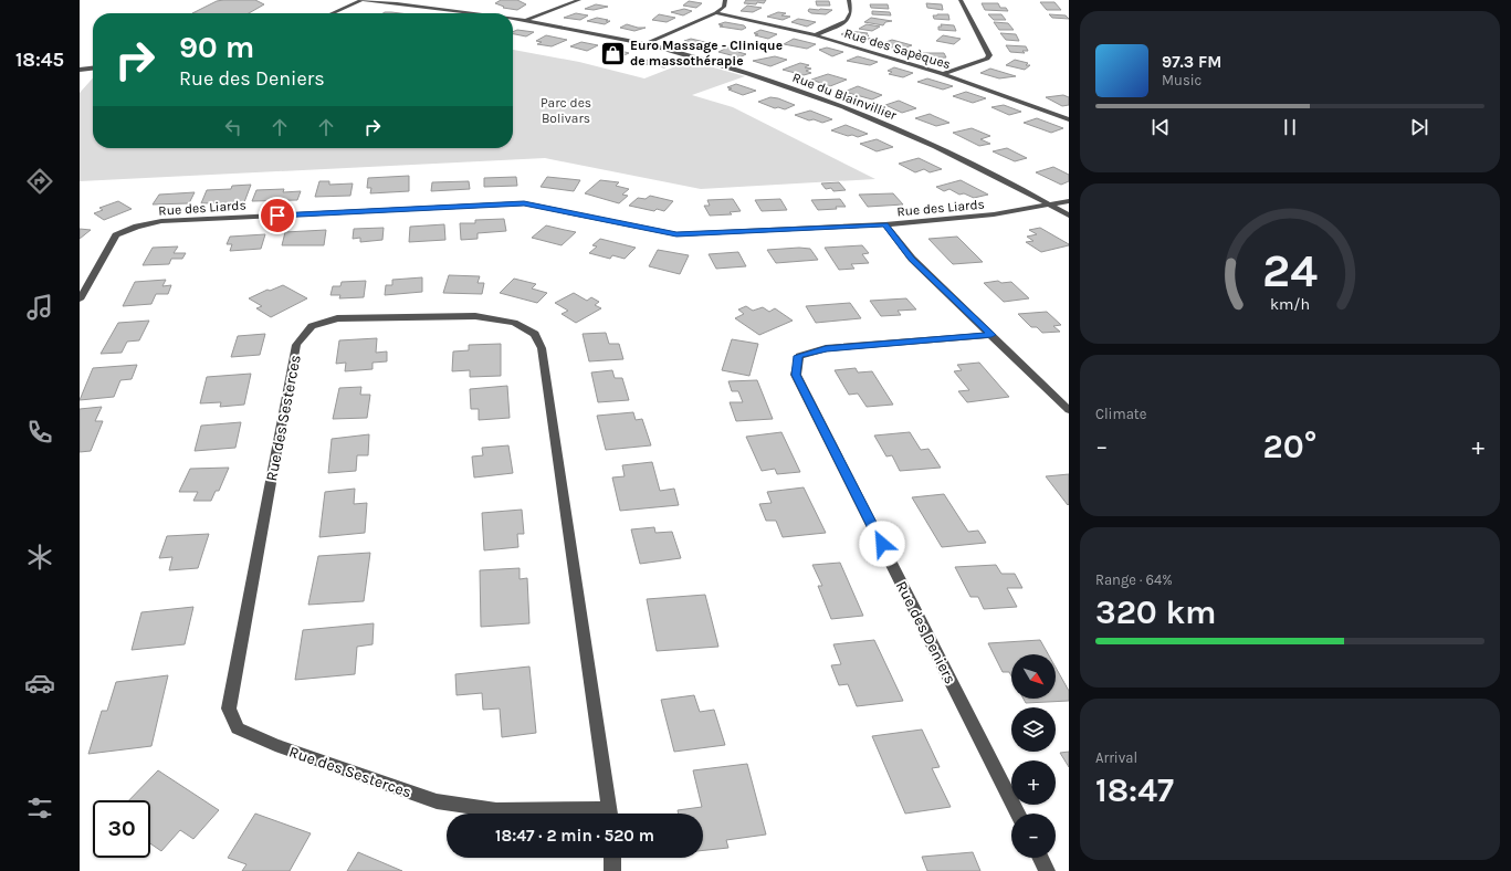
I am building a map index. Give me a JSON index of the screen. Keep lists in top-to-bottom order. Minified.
{"streets":{"street":["Rue des Sapèques","Rue du Blainvillier","Rue des Liards","Rue des Sesterces","Rue des Deniers"]},"crossings":[["Rue du Blainvillier","Rue des Liards"]],"parks":["Parc des Bolivars"],"places":{"shop":["Euro Massage - Clinique de massothérapie"]},"north":"bottom right","page":{"tabs":"18:45","turn":["90 m","Rue des Deniers"],"song":["97.3 FM","Music"],"tile":["Climate",["Range · 64%","320 km"],["Arrival","18:47"]],"heat":["−","20°","+"],"map_buttons":["+","−"],"limit":"30","trip":"18:47 · 2 min · 520 m","gauge":["24","km/h"]}}
